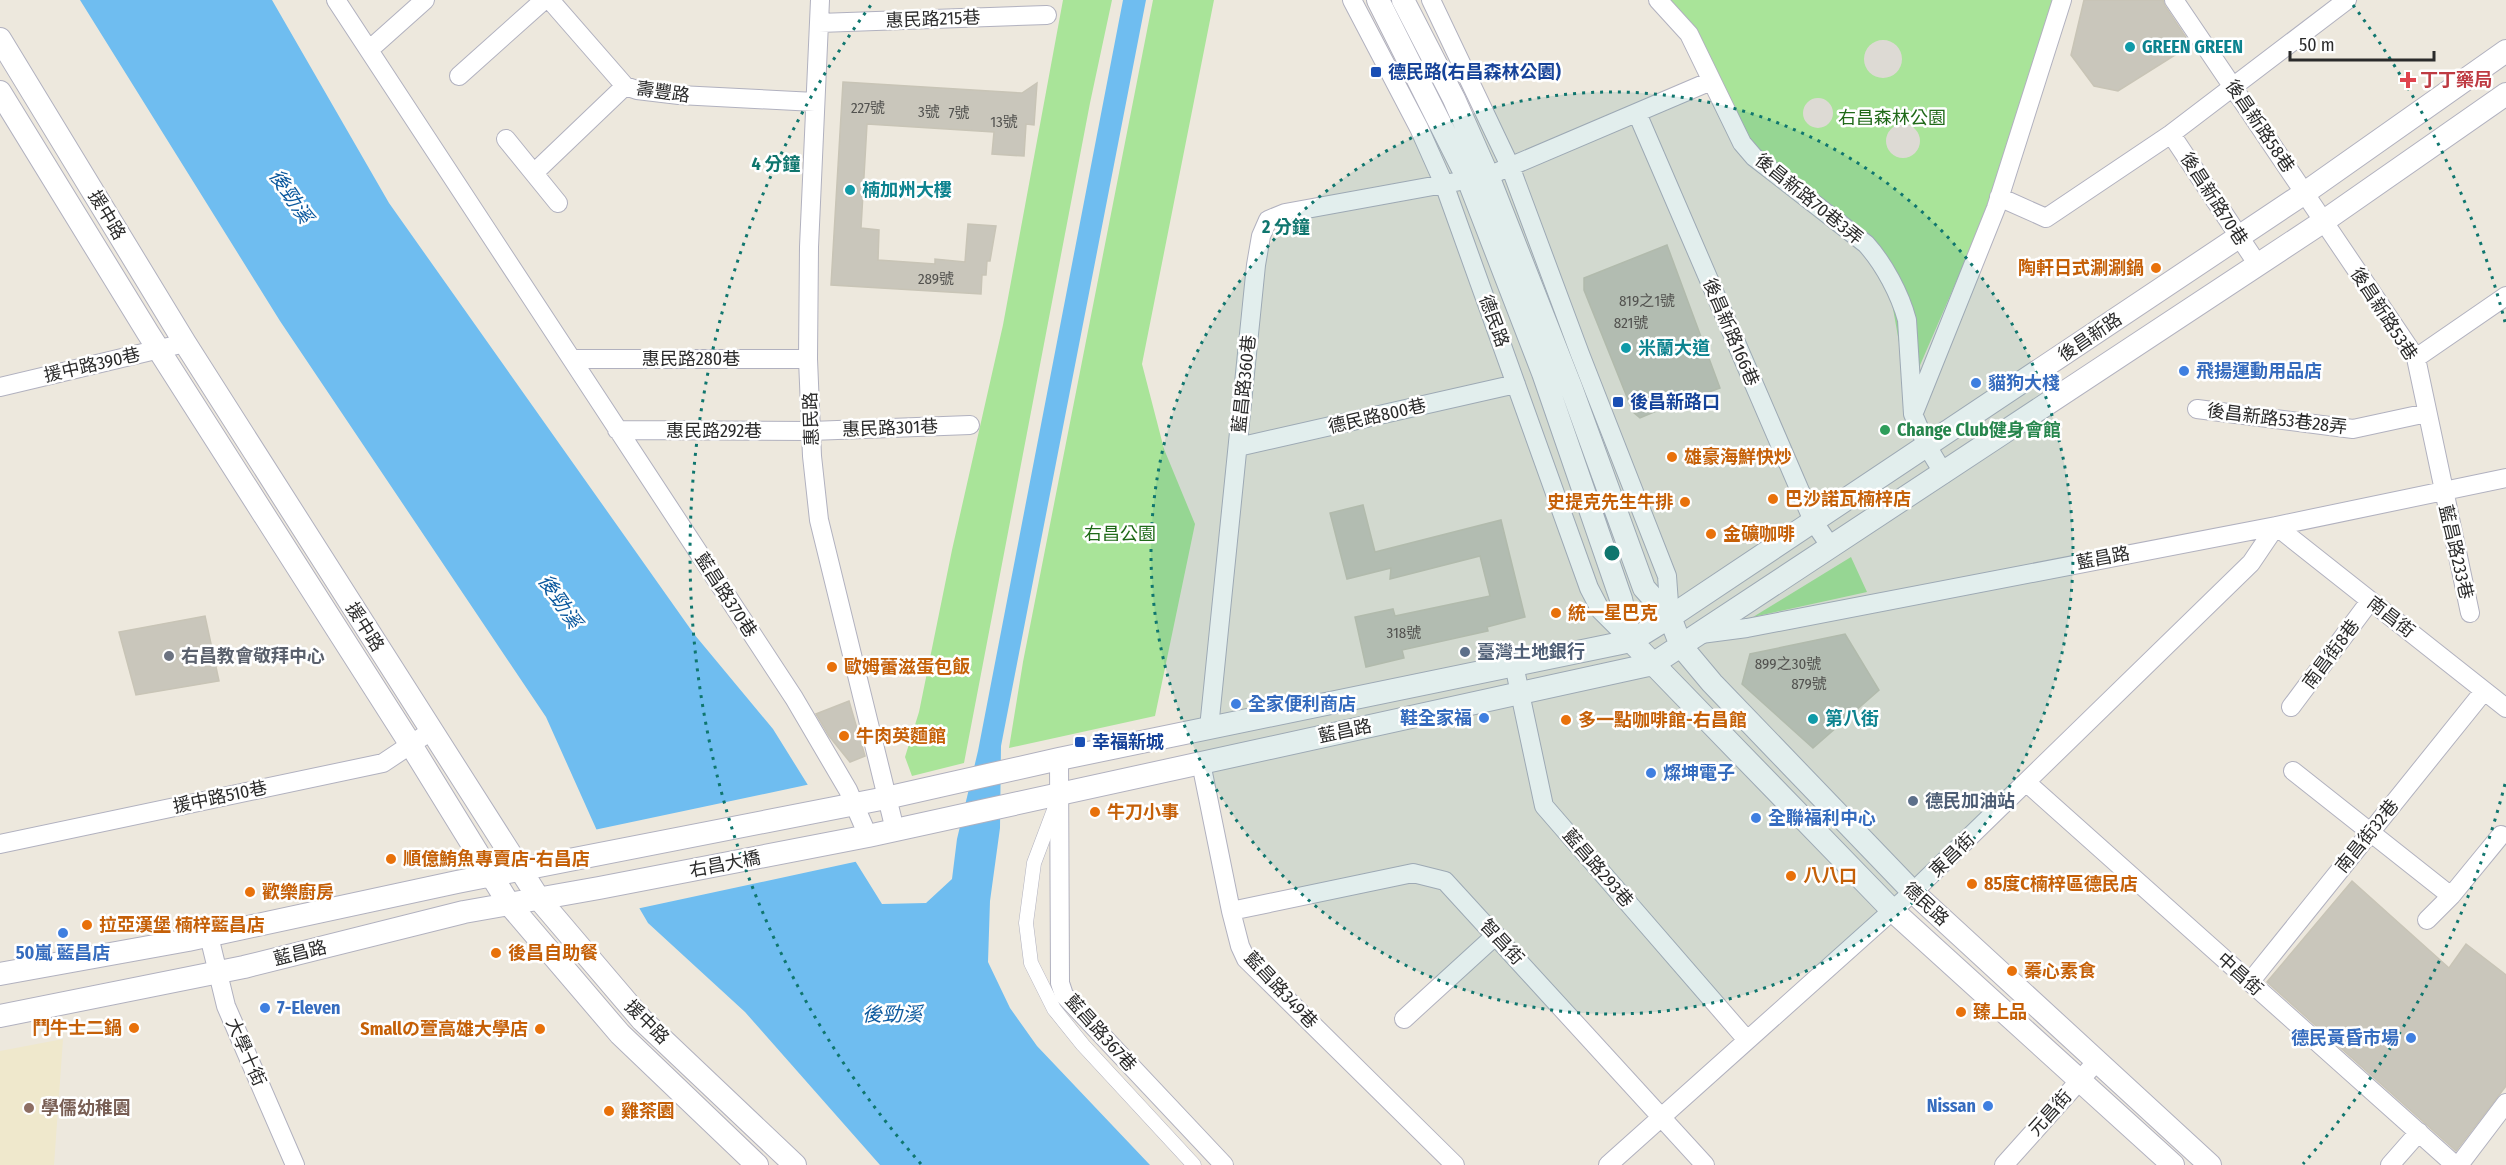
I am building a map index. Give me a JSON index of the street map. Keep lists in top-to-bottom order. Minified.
{"streets":{"street":["惠民路215巷","壽豐路","後昌新路58巷","後昌新路70巷3弄","後昌新路70巷","援中路","後昌新路53巷","德民路","後昌新路166巷","後昌新路","惠民路280巷","援中路390巷","藍昌路360巷","德民路800巷","惠民路","後昌新路53巷28弄","惠民路301巷","惠民路292巷","藍昌路233巷","藍昌路","藍昌路370巷","南昌街","南昌街8巷","援中路510巷","南昌街32巷","東昌街","右昌大橋","藍昌路293巷","智昌街","中昌街","藍昌路349巷","藍昌路367巷","大學十街","元昌街"]},"crossings":[["惠民路215巷","惠民路"],["壽豐路","惠民路"],["後昌新路58巷","後昌新路53巷"],["後昌新路58巷","後昌新路"],["後昌新路70巷3弄","後昌新路"],["後昌新路70巷","後昌新路"],["援中路","援中路390巷"],["援中路","藍昌路"],["援中路","援中路510巷"],["後昌新路53巷","後昌新路"],["後昌新路53巷","後昌新路53巷28弄"],["後昌新路53巷","藍昌路233巷"],["後昌新路53巷","藍昌路"],["德民路","後昌新路"],["德民路","藍昌路360巷"],["德民路","德民路800巷"],["德民路","藍昌路"],["德民路","東昌街"],["德民路","元昌街"],["後昌新路166巷","後昌新路"],["後昌新路","藍昌路"],["惠民路280巷","惠民路"],["惠民路280巷","藍昌路370巷"],["藍昌路360巷","德民路800巷"],["藍昌路360巷","藍昌路"],["惠民路","惠民路301巷"],["惠民路","惠民路292巷"],["惠民路","藍昌路"],["惠民路301巷","惠民路292巷"],["惠民路292巷","藍昌路370巷"],["藍昌路233巷","藍昌路"],["藍昌路","南昌街"],["藍昌路","東昌街"],["藍昌路","右昌大橋"],["藍昌路","藍昌路293巷"],["藍昌路","藍昌路349巷"],["藍昌路","藍昌路367巷"],["藍昌路","大學十街"],["藍昌路370巷","右昌大橋"],["南昌街","南昌街8巷"],["南昌街","南昌街32巷"],["南昌街","東昌街"],["南昌街32巷","中昌街"],["東昌街","藍昌路293巷"],["東昌街","智昌街"],["東昌街","中昌街"],["智昌街","藍昌路349巷"]],"water":["後勁溪"],"parks":["右昌森林公園","右昌公園"],"places":{"other":["GREEN GREEN","楠加州大樓","陶軒日式涮涮鍋","米蘭大道","飛揚運動用品店","貓狗大棧","Change Club健身會館","雄豪海鮮快炒","巴沙諾瓦楠梓店","史提克先生牛排","金礦咖啡","統一星巴克","臺灣土地銀行","右昌教會敬拜中心","歐姆蕾滋蛋包飯","全家便利商店","鞋全家福","第八街","多一點咖啡館-右昌館","牛肉英麵館","燦坤電子","德民加油站","牛刀小事","全聯福利中心","順億鮪魚專賣店-右昌店","八八口","85度C楠梓區德民店","歡樂廚房","拉亞漢堡 楠梓藍昌店","50嵐 藍昌店","後昌自助餐","蓁心素食","7-Eleven","臻上品","鬥牛士二鍋","Smallの萱高雄大學店","德民黃昏市場","Nissan","學儒幼稚園","雞茶園"],"transit":["德民路(右昌森林公園)","後昌新路口","幸福新城"],"health":["丁丁藥局"]},"house_numbers":["227號","3號","7號","13號","289號","819之1號","821號","318號","899之30號","879號"],"scale_bar":"50 m","rings":["4 分鐘","2 分鐘"]}
